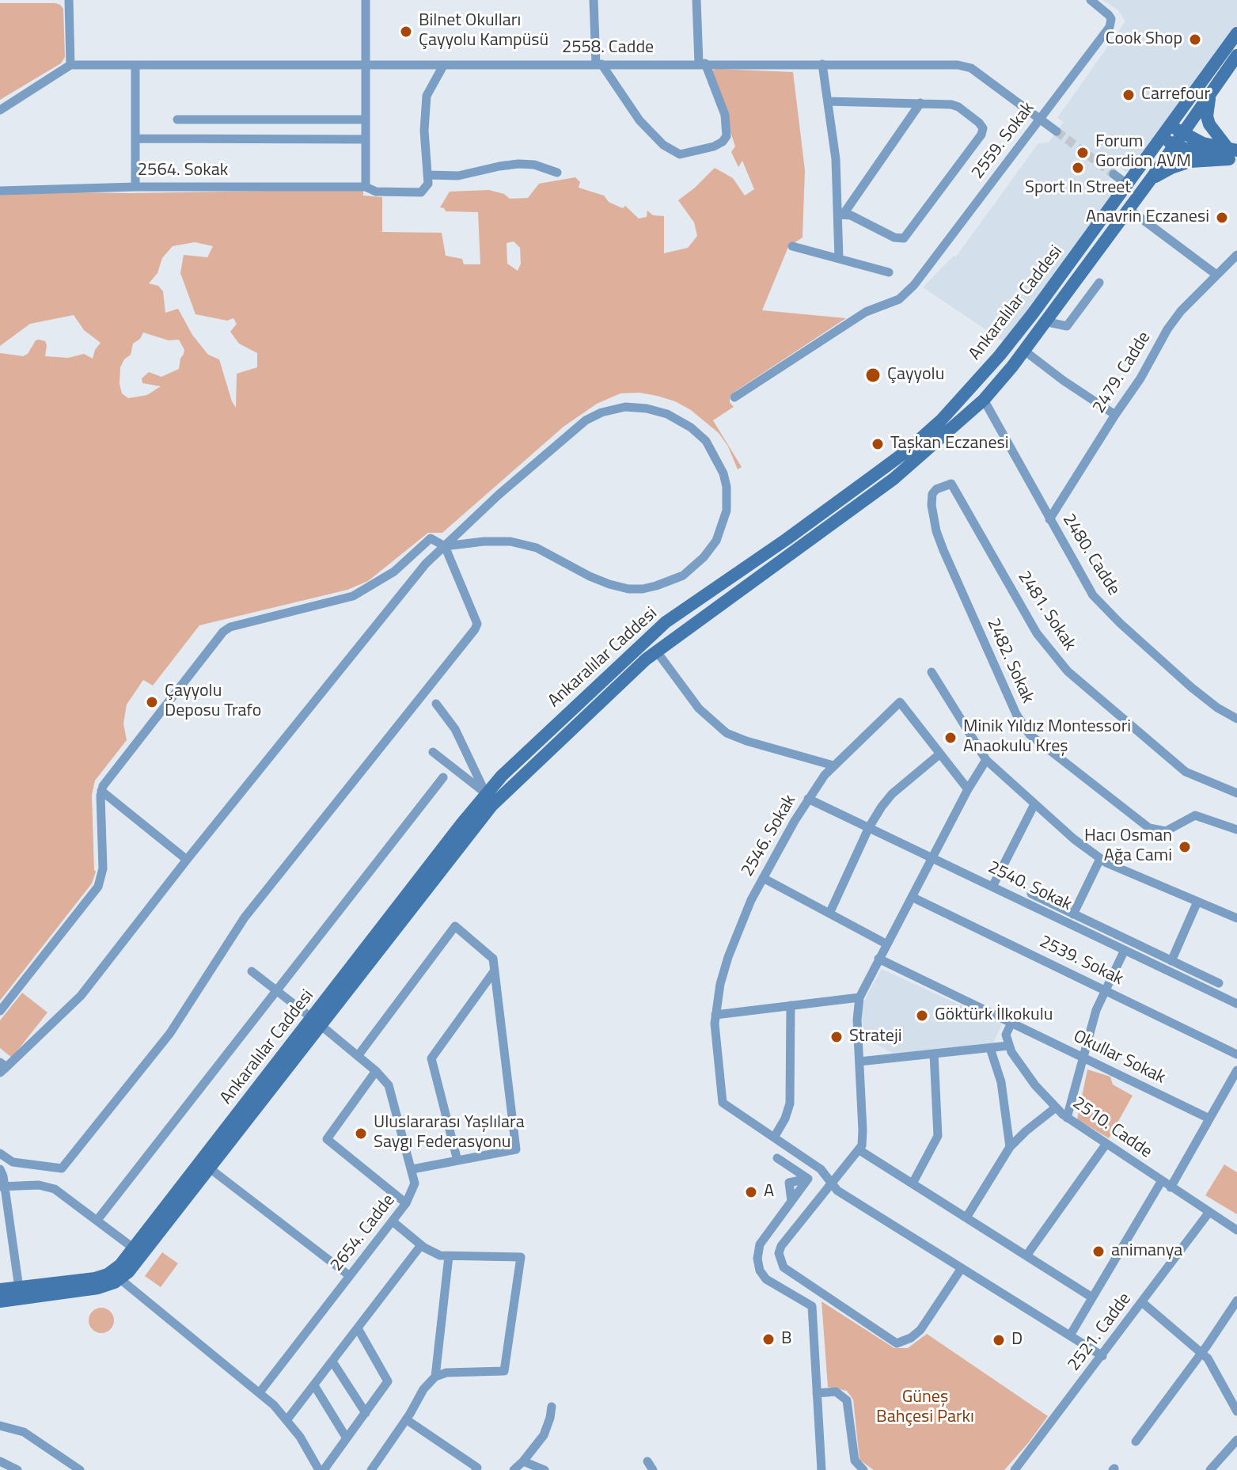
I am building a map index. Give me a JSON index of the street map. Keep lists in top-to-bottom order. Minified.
{"streets":{"main road":["Ankaralılar Caddesi"],"street":["2558. Cadde","2559. Sokak","2564. Sokak","2479. Cadde","2480. Cadde","2481. Sokak","2482. Sokak","2546. Sokak","2540. Sokak","2539. Sokak","Okullar Sokak","2510. Cadde","2654. Cadde","2521. Cadde"]},"crossings":[["2558. Cadde","2559. Sokak"],["Ankaralılar Caddesi","2480. Cadde"],["Ankaralılar Caddesi","2654. Cadde"],["2479. Cadde","2480. Cadde"],["2481. Sokak","2482. Sokak"],["2546. Sokak","2540. Sokak"],["2510. Cadde","2521. Cadde"]],"parks":["Güneş Bahçesi Parkı"],"places":["Bilnet Okulları Çayyolu Kampüsü","Cook Shop","Carrefour","Forum Gordion AVM","Sport In Street","Anavrin Eczanesi","Çayyolu","Taşkan Eczanesi","Çayyolu Deposu Trafo","Minik Yıldız Montessori Anaokulu Kreş","Hacı Osman Ağa Cami","Göktürk İlkokulu","Strateji","Uluslararası Yaşlılara Saygı Federasyonu","A","animanya","B","D"]}
